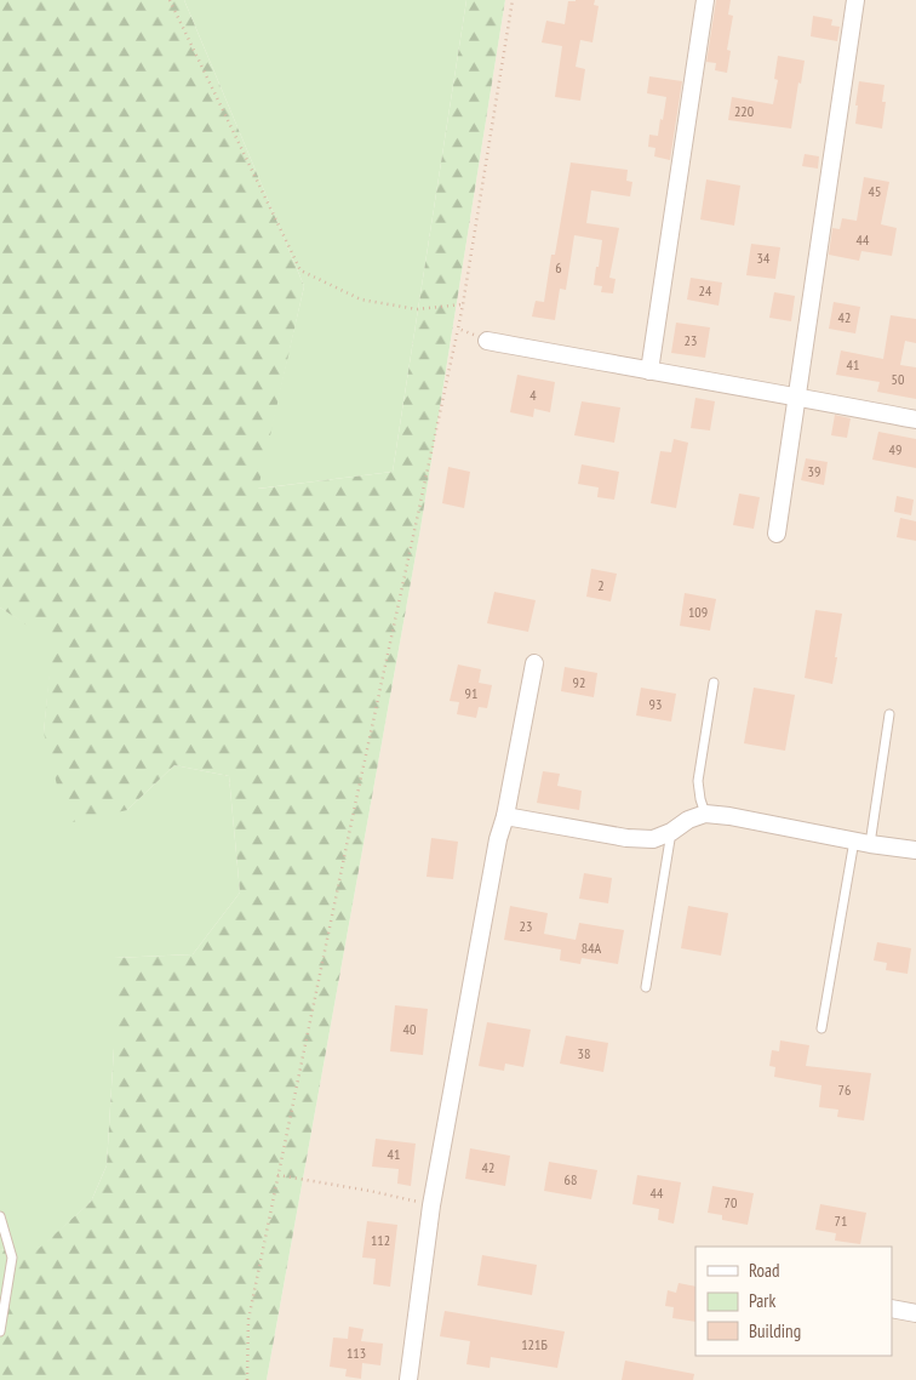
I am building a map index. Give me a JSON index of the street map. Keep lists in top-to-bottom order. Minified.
{"house_numbers":["220","45","44","34","6","24","42","23","41","50","4","49","39","2","109","92","91","93","23","84А","40","38","76","41","42","68","44","70","71","112","121Б","113"],"legend":["Road","Park","Building"]}
